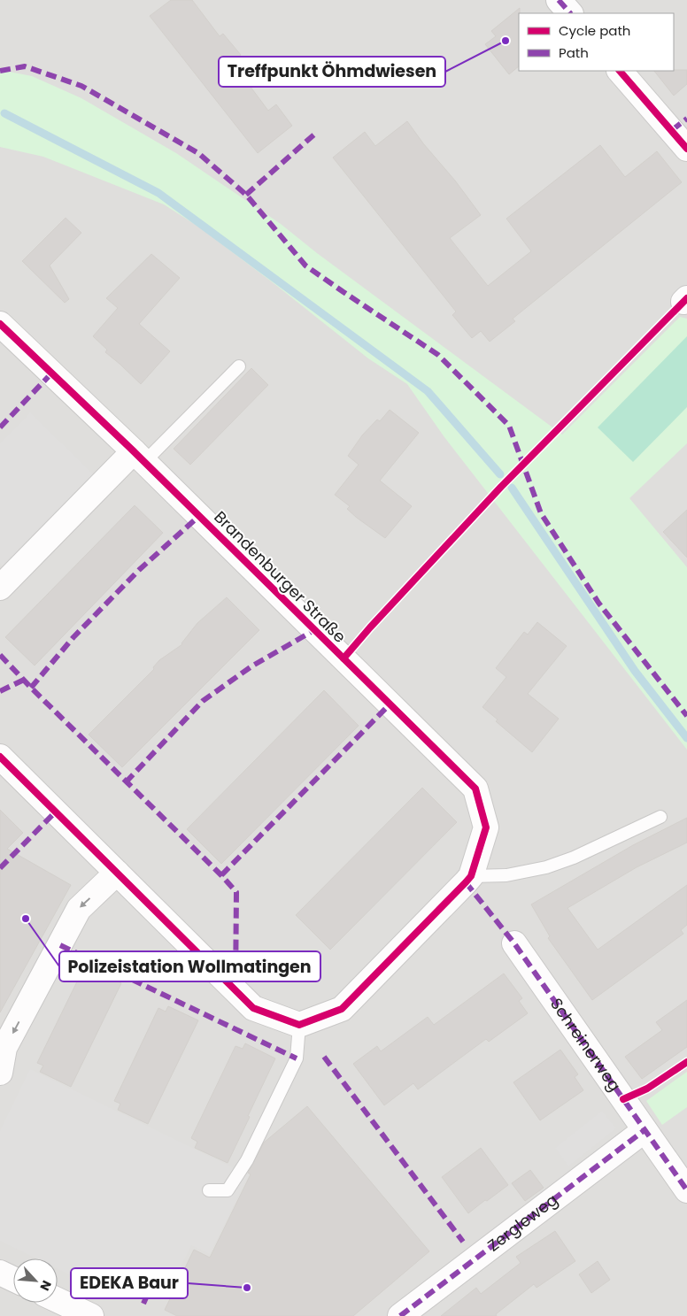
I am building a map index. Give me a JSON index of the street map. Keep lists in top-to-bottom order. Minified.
{"streets":{"street":["Brandenburger Straße","Schreinerweg","Zergleweg"]},"crossings":[["Schreinerweg","Zergleweg"]],"places":["Treffpunkt Öhmdwiesen","Polizeistation Wollmatingen","EDEKA Baur"],"legend":["Cycle path","Path"],"north":"bottom right"}
